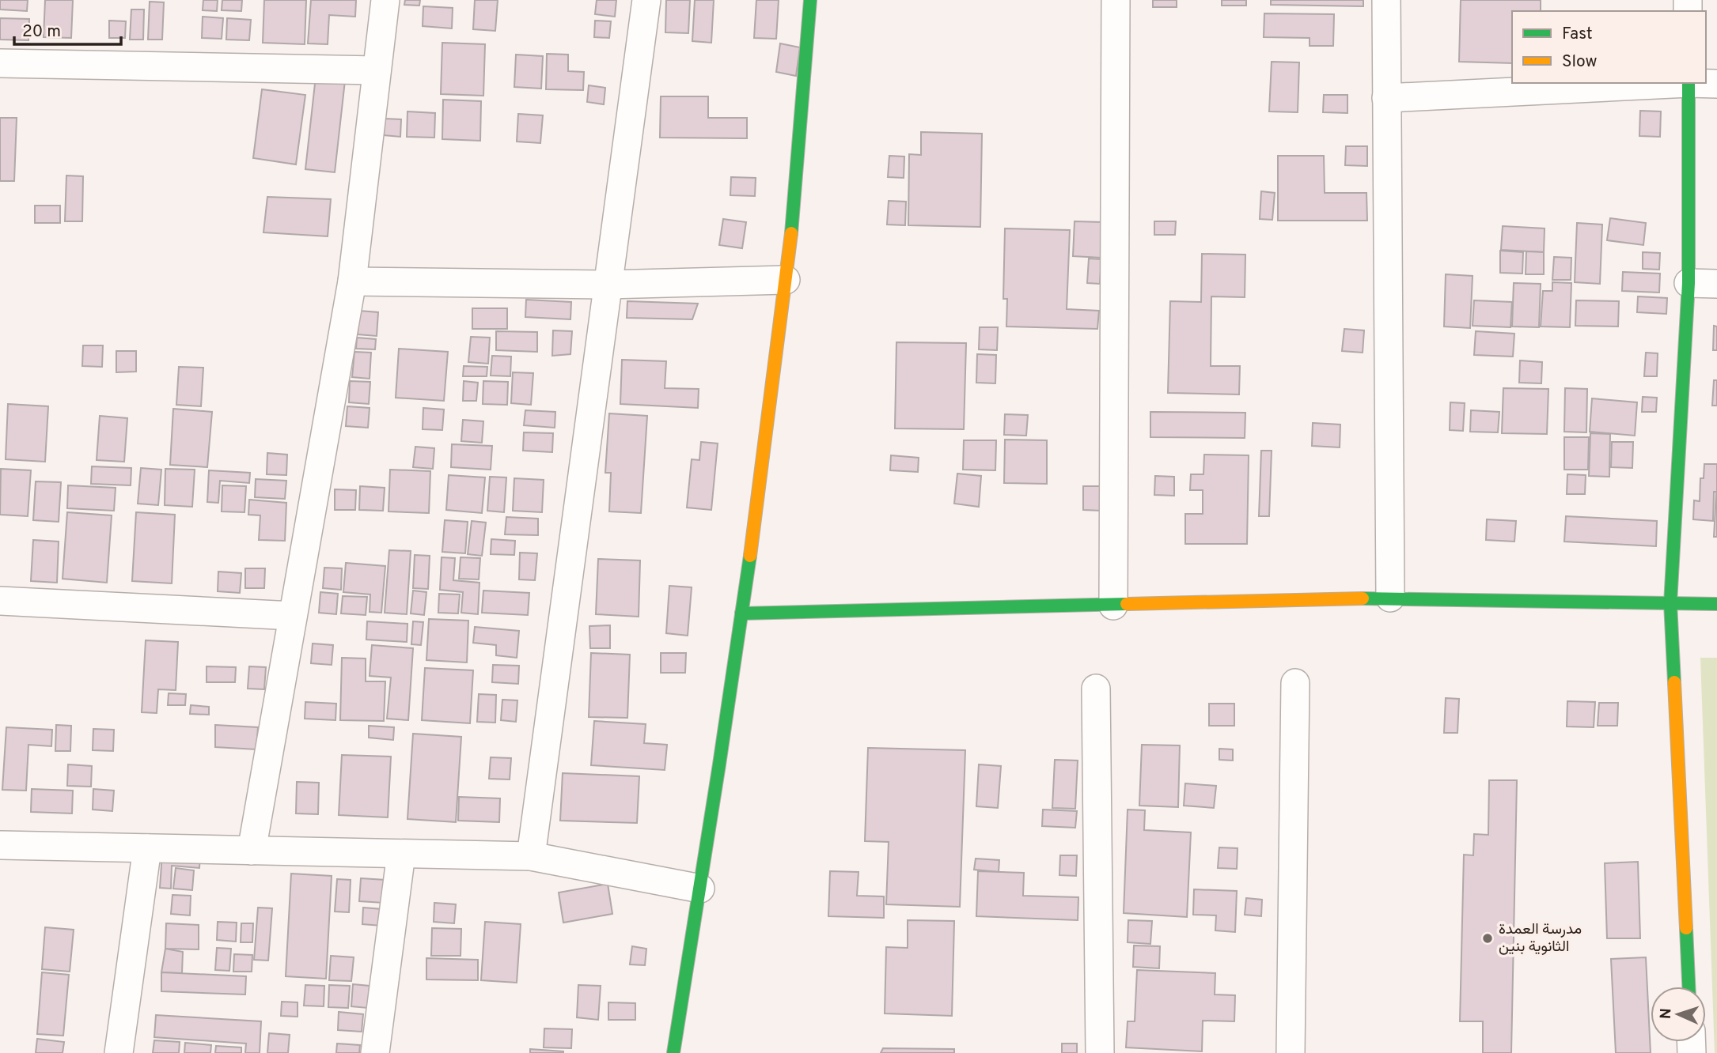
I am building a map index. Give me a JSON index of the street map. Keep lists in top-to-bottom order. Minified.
{"places":["مدرسة العمدة الثانوية بنين"],"legend":["Fast","Slow"],"scale_bar":"20 m","north":"left"}
